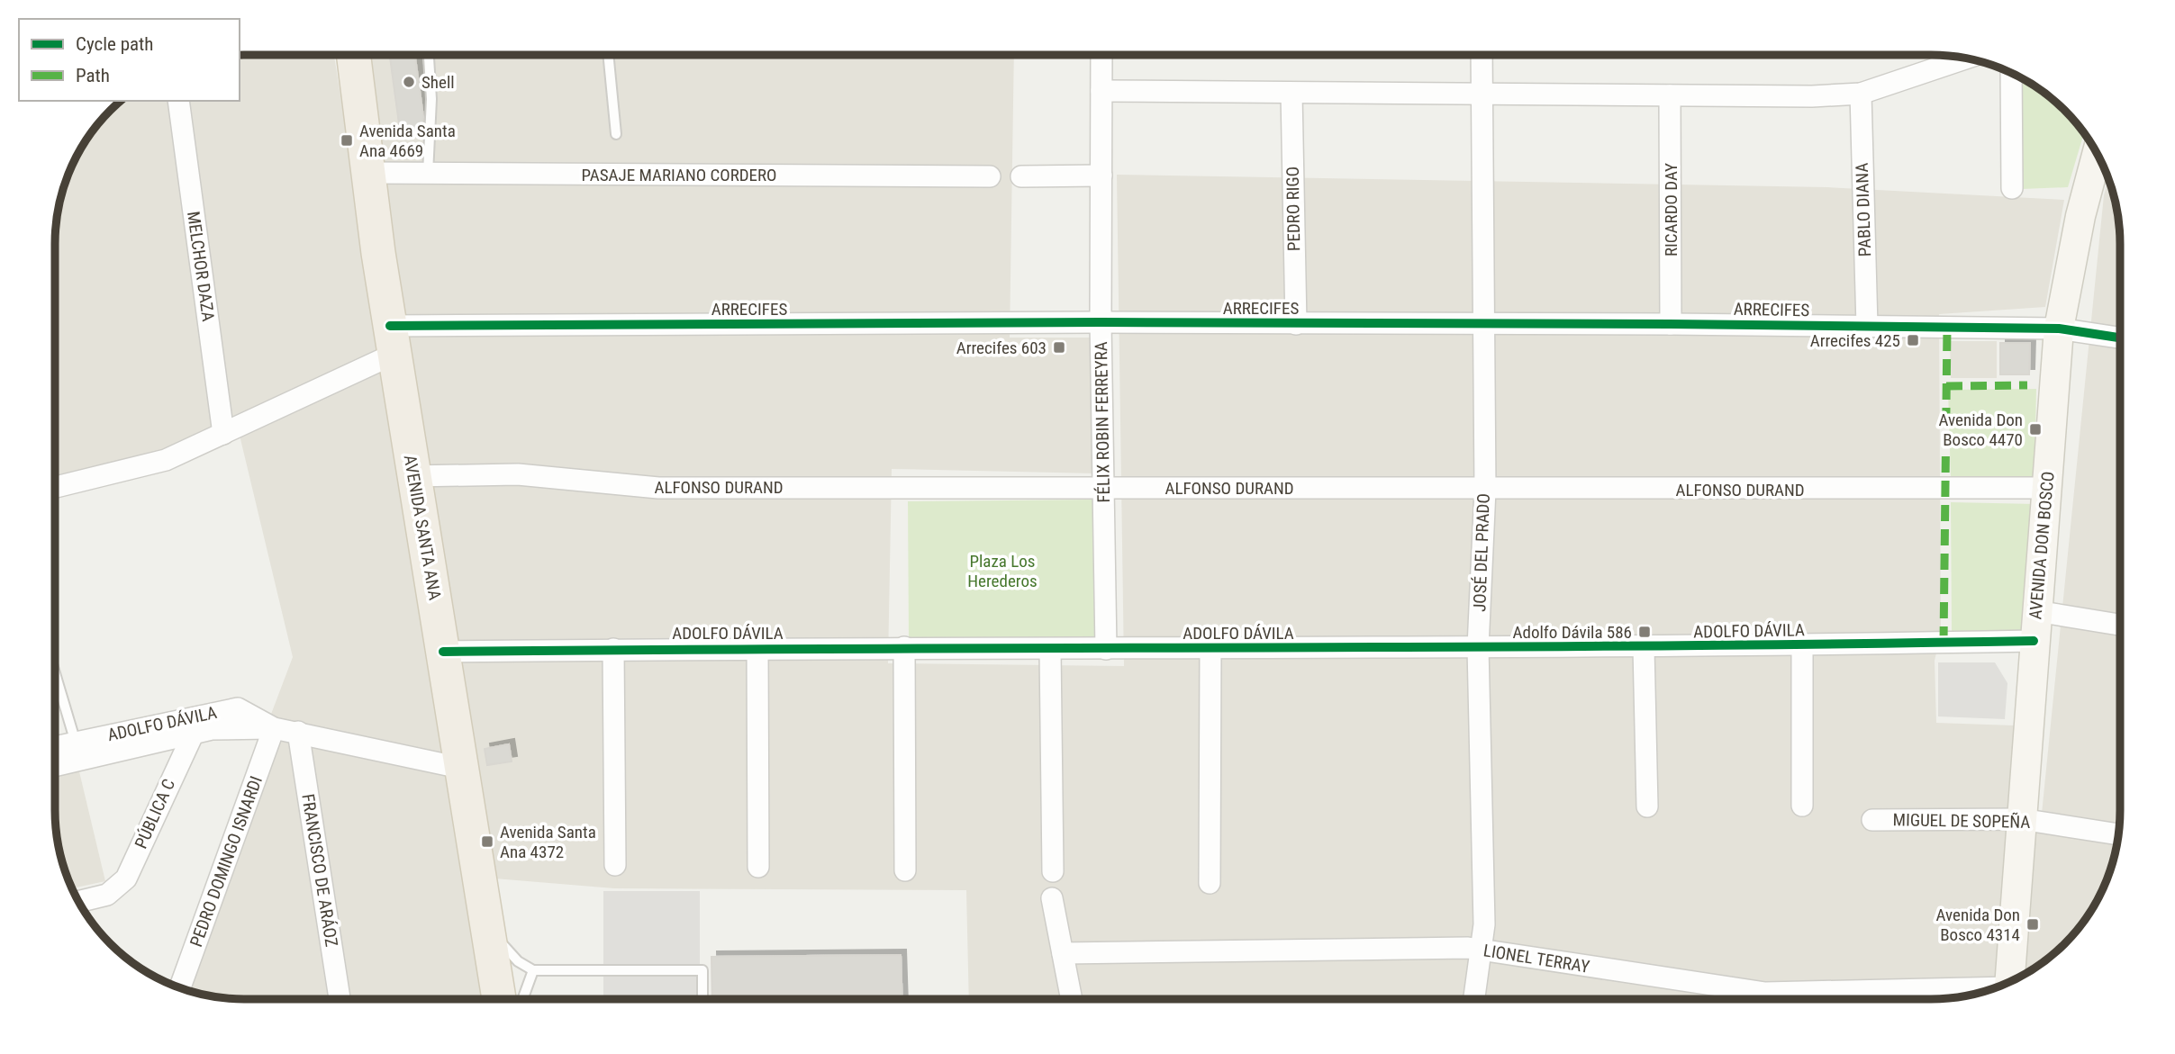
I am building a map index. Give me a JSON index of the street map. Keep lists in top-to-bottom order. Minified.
{"streets":{"main road":["AVENIDA SANTA ANA","AVENIDA DON BOSCO"],"street":["PASAJE MARIANO CORDERO","PEDRO RIGO","RICARDO DAY","PABLO DIANA","MELCHOR DAZA","ARRECIFES","FÉLIX ROBIN FERREYRA","ALFONSO DURAND","JOSÉ DEL PRADO","ADOLFO DÁVILA","PÚBLICA C","MIGUEL DE SOPEÑA","PEDRO DOMINGO ISNARDI","FRANCISCO DE ARÁOZ","LIONEL TERRAY"]},"crossings":[["PASAJE MARIANO CORDERO","AVENIDA SANTA ANA"],["PEDRO RIGO","ARRECIFES"],["RICARDO DAY","ARRECIFES"],["PABLO DIANA","ARRECIFES"],["ARRECIFES","FÉLIX ROBIN FERREYRA"],["ARRECIFES","AVENIDA SANTA ANA"],["ARRECIFES","AVENIDA DON BOSCO"],["ARRECIFES","JOSÉ DEL PRADO"],["FÉLIX ROBIN FERREYRA","ALFONSO DURAND"],["FÉLIX ROBIN FERREYRA","ADOLFO DÁVILA"],["ALFONSO DURAND","AVENIDA SANTA ANA"],["ALFONSO DURAND","AVENIDA DON BOSCO"],["ALFONSO DURAND","JOSÉ DEL PRADO"],["AVENIDA SANTA ANA","ADOLFO DÁVILA"],["AVENIDA DON BOSCO","ADOLFO DÁVILA"],["AVENIDA DON BOSCO","MIGUEL DE SOPEÑA"],["JOSÉ DEL PRADO","ADOLFO DÁVILA"],["JOSÉ DEL PRADO","LIONEL TERRAY"],["ADOLFO DÁVILA","PEDRO DOMINGO ISNARDI"],["ADOLFO DÁVILA","FRANCISCO DE ARÁOZ"]],"parks":["Plaza Los Herederos"],"places":{"other":["Shell"],"transit":["Avenida Santa Ana 4669","Arrecifes 425","Arrecifes 603","Avenida Don Bosco 4470","Adolfo Dávila 586","Avenida Santa Ana 4372","Avenida Don Bosco 4314"]},"legend":["Cycle path","Path"]}
